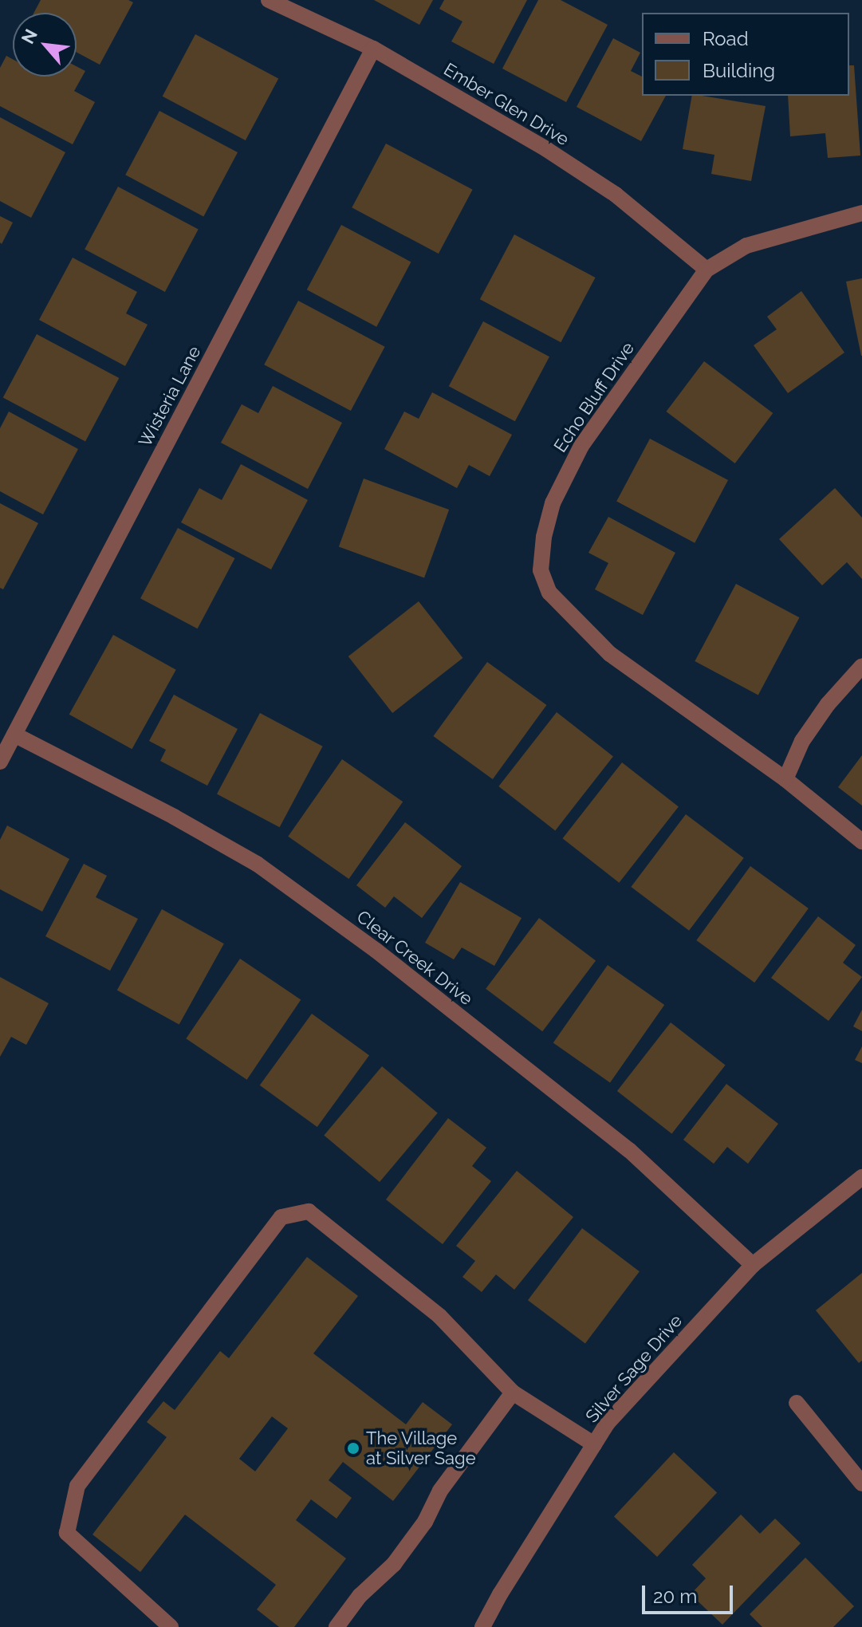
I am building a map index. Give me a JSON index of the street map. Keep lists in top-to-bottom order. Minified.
{"streets":{"street":["Ember Glen Drive","Wisteria Lane","Echo Bluff Drive","Clear Creek Drive","Silver Sage Drive"]},"crossings":[["Ember Glen Drive","Wisteria Lane"],["Ember Glen Drive","Echo Bluff Drive"],["Wisteria Lane","Clear Creek Drive"],["Clear Creek Drive","Silver Sage Drive"]],"places":["The Village at Silver Sage"],"legend":["Road","Building"],"scale_bar":"20 m","north":"top left"}
